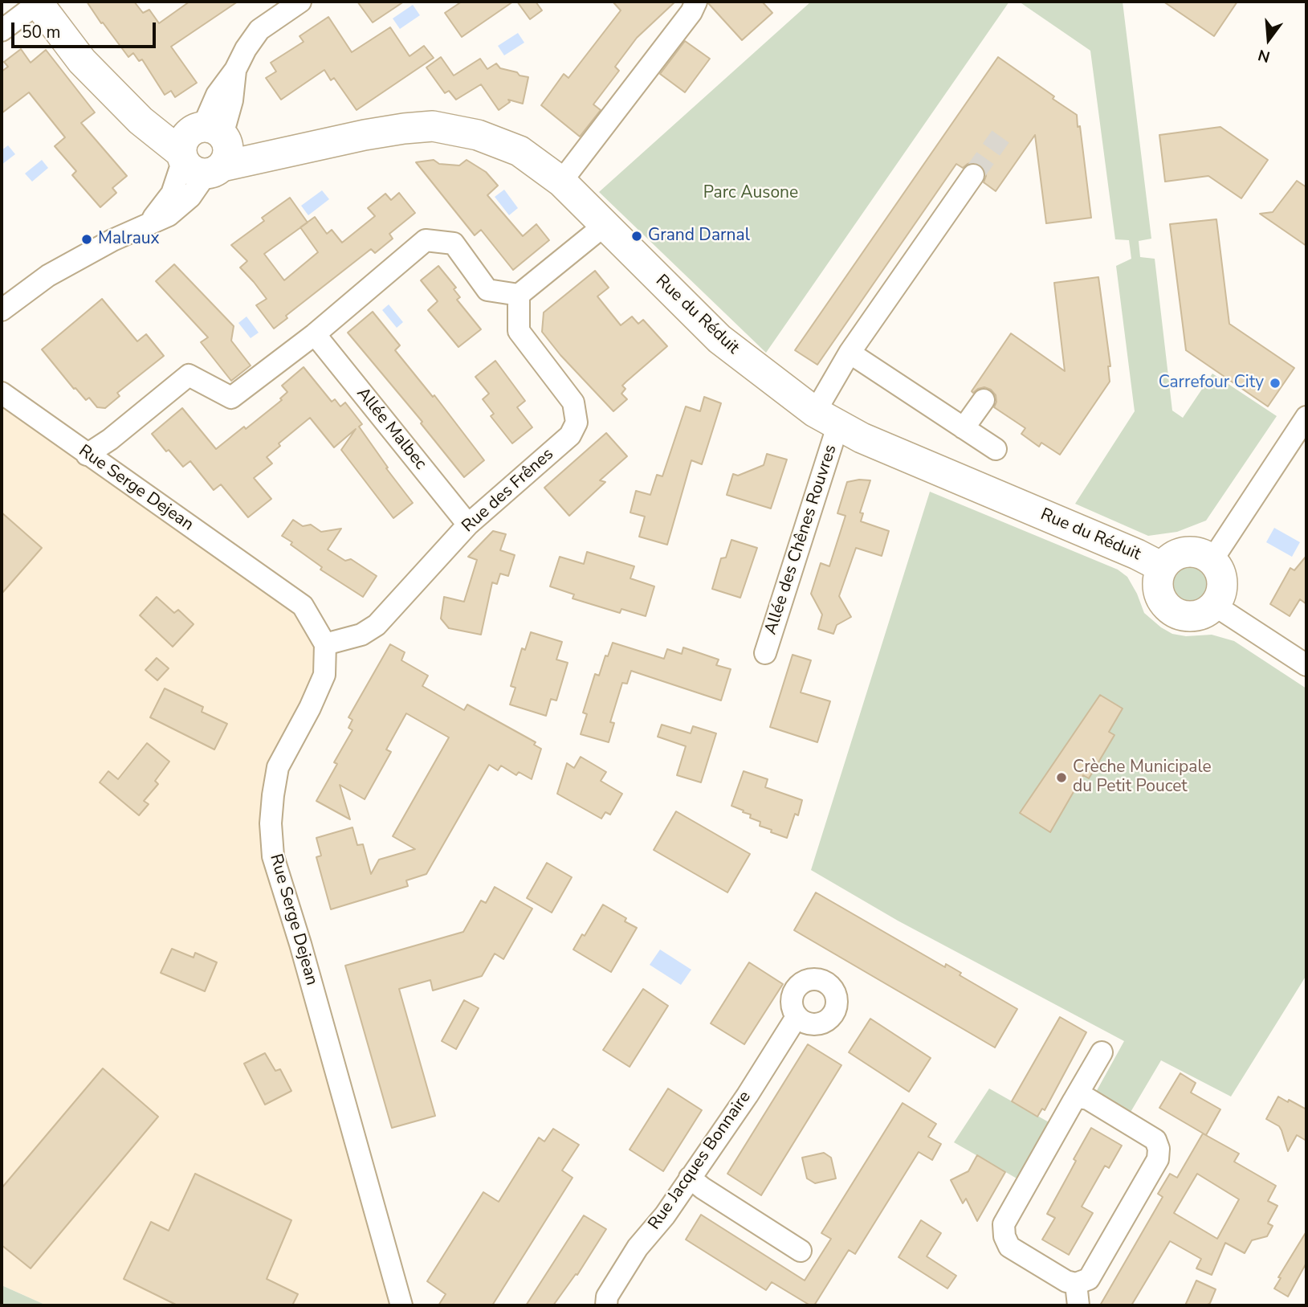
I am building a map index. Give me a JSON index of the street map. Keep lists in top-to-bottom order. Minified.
{"streets":{"street":["Rue du Réduit","Allée Malbec","Rue Serge Dejean","Rue des Frênes","Allée des Chênes Rouvres","Rue Jacques Bonnaire"]},"crossings":[["Rue du Réduit","Allée des Chênes Rouvres"],["Allée Malbec","Rue des Frênes"],["Rue Serge Dejean","Rue des Frênes"]],"parks":["Parc Ausone"],"places":["Grand Darnal","Malraux","Carrefour City","Crèche Municipale du Petit Poucet"],"scale_bar":"50 m","north":"bottom"}
